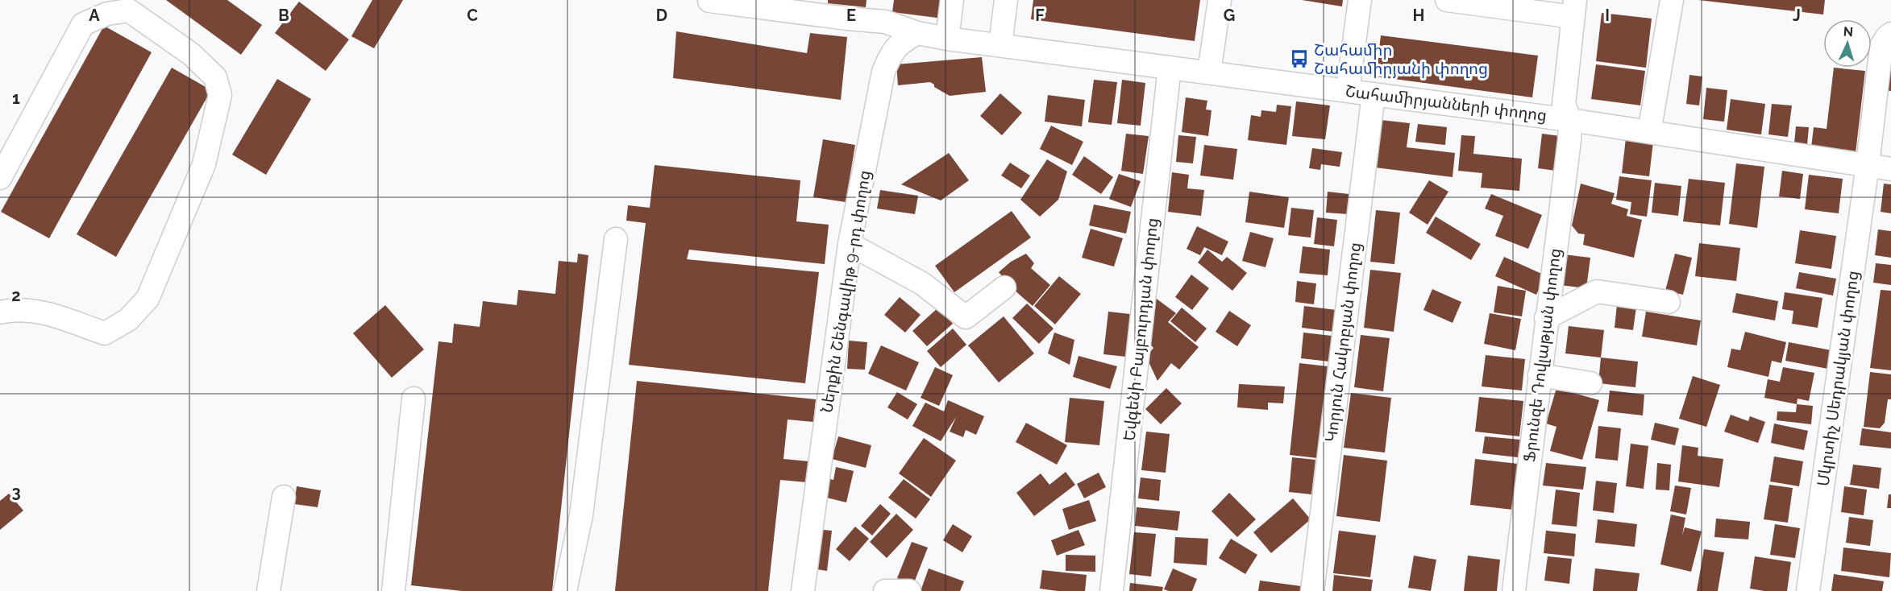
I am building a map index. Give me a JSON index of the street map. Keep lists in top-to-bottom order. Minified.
{"streets":{"street":["Շահամիրյանների փողոց","Ներքին Շենգավիթ 9-րդ փողոց","Եվգենի Բայբուրդյան փողոց","Կորյուն Հակոբյան փողոց","Ֆրունզե Դովլաթյան փողոց","Մկրտիչ Սեդրակյան փողոց"]},"crossings":[["Շահամիրյանների փողոց","Եվգենի Բայբուրդյան փողոց"],["Շահամիրյանների փողոց","Կորյուն Հակոբյան փողոց"],["Շահամիրյանների փողոց","Ֆրունզե Դովլաթյան փողոց"],["Շահամիրյանների փողոց","Մկրտիչ Սեդրակյան փողոց"]],"places":{"bus stop":["Շահամիր Շահամիրյանի փողոց"]},"north":"top","grid":{"columns":["A","B","C","D","E","F","G","H","I","J"],"rows":["1","2","3"]}}
